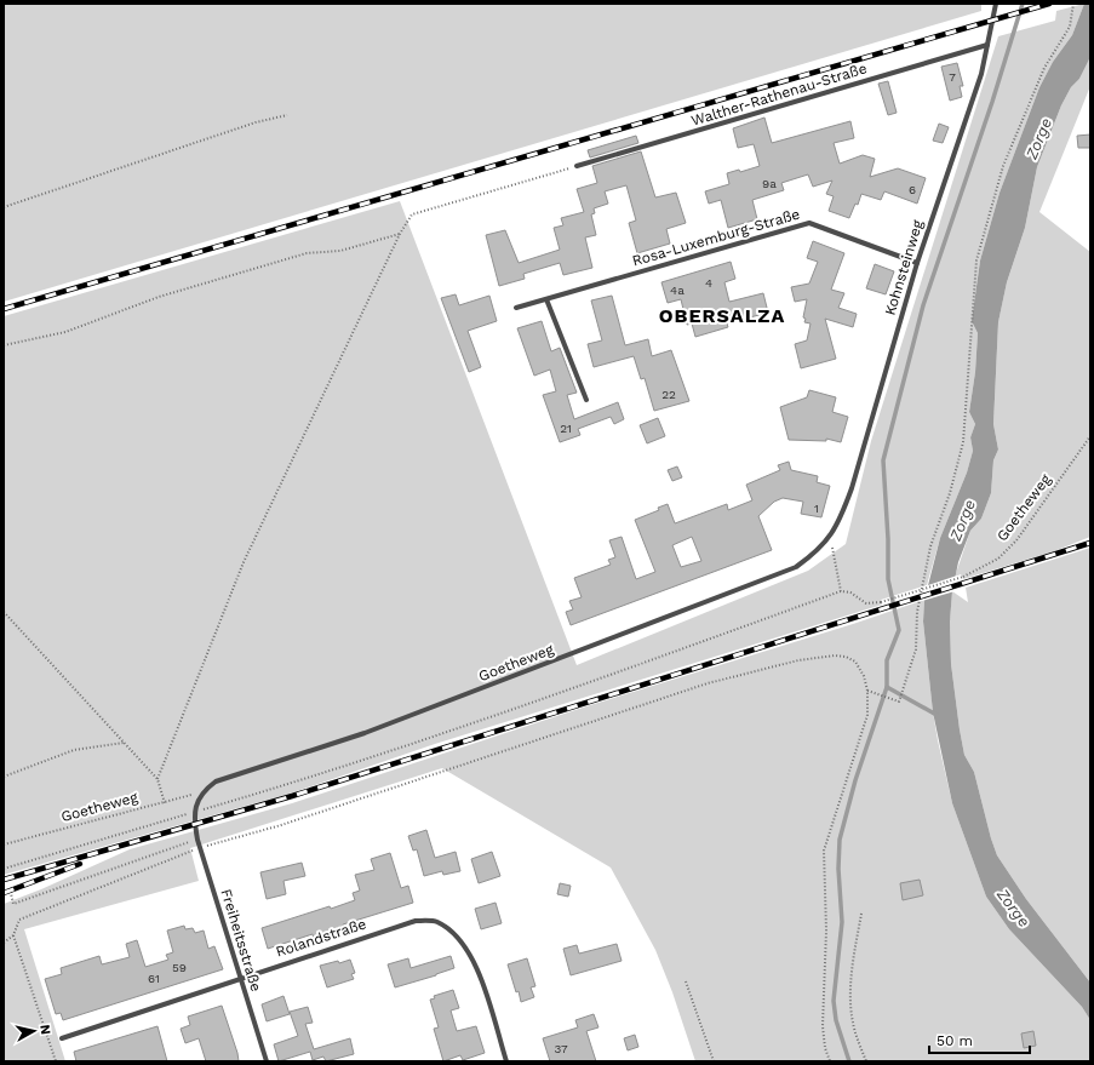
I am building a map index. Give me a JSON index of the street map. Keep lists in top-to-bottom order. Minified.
{"streets":{"street":["Walther-Rathenau-Straße","Rosa-Luxemburg-Straße","Kohnsteinweg","Goetheweg","Rolandstraße","Freiheitsstraße"]},"crossings":[["Walther-Rathenau-Straße","Kohnsteinweg"],["Rosa-Luxemburg-Straße","Kohnsteinweg"],["Kohnsteinweg","Goetheweg"],["Rolandstraße","Freiheitsstraße"]],"districts":["OBERSALZA"],"water":["Zorge"],"house_numbers":["7","9a","6","4","4a","22","21","1","59","61","37"],"scale_bar":"50 m","north":"right"}
